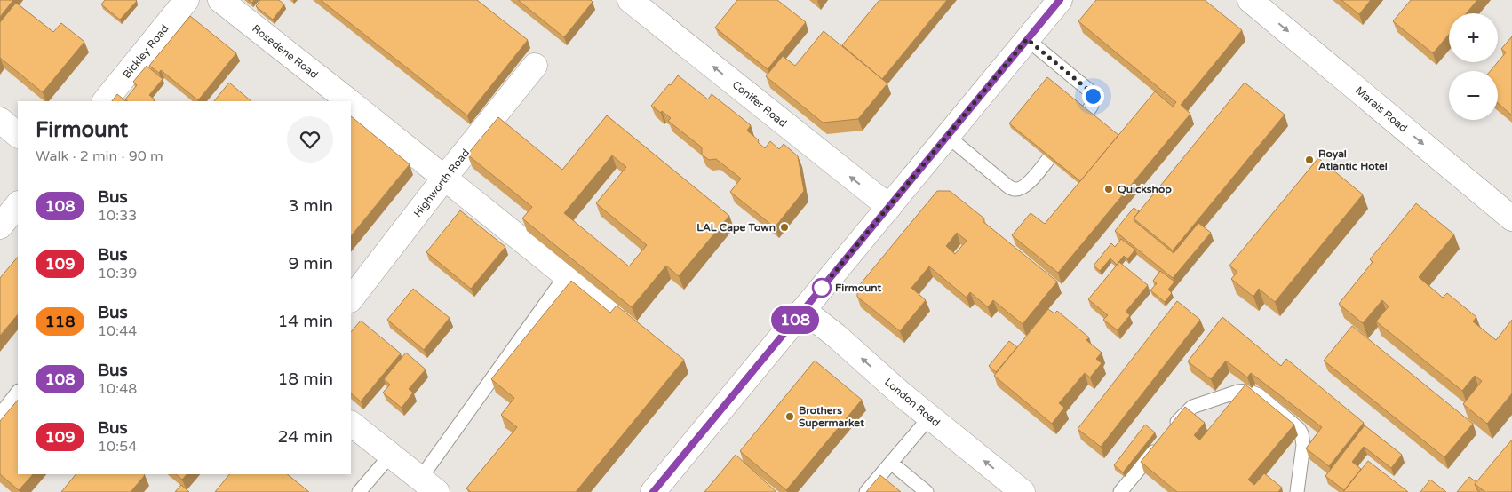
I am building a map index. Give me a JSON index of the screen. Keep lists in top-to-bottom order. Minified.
{"streets":{"street":["Bickley Road","Rosedene Road","Conifer Road","Marais Road","Highworth Road","London Road"]},"crossings":[["Rosedene Road","Highworth Road"]],"one_way":["Conifer Road","Marais Road","London Road"],"places":["Royal Atlantic Hotel","Quickshop","LAL Cape Town","Firmount","Brothers Supermarket"],"lines":["bus line 108"],"page":{"on_map":"108","map_buttons":["+","−"],"heading":["Firmount","Walk · 2 min · 90 m"],"list":[{"mark":"108","name":"Bus","note":"10:33","value":"3 min"},{"mark":"109","name":"Bus","note":"10:39","value":"9 min"},{"mark":"118","name":"Bus","note":"10:44","value":"14 min"},{"mark":"108","name":"Bus","note":"10:48","value":"18 min"},{"mark":"109","name":"Bus","note":"10:54","value":"24 min"}]}}
